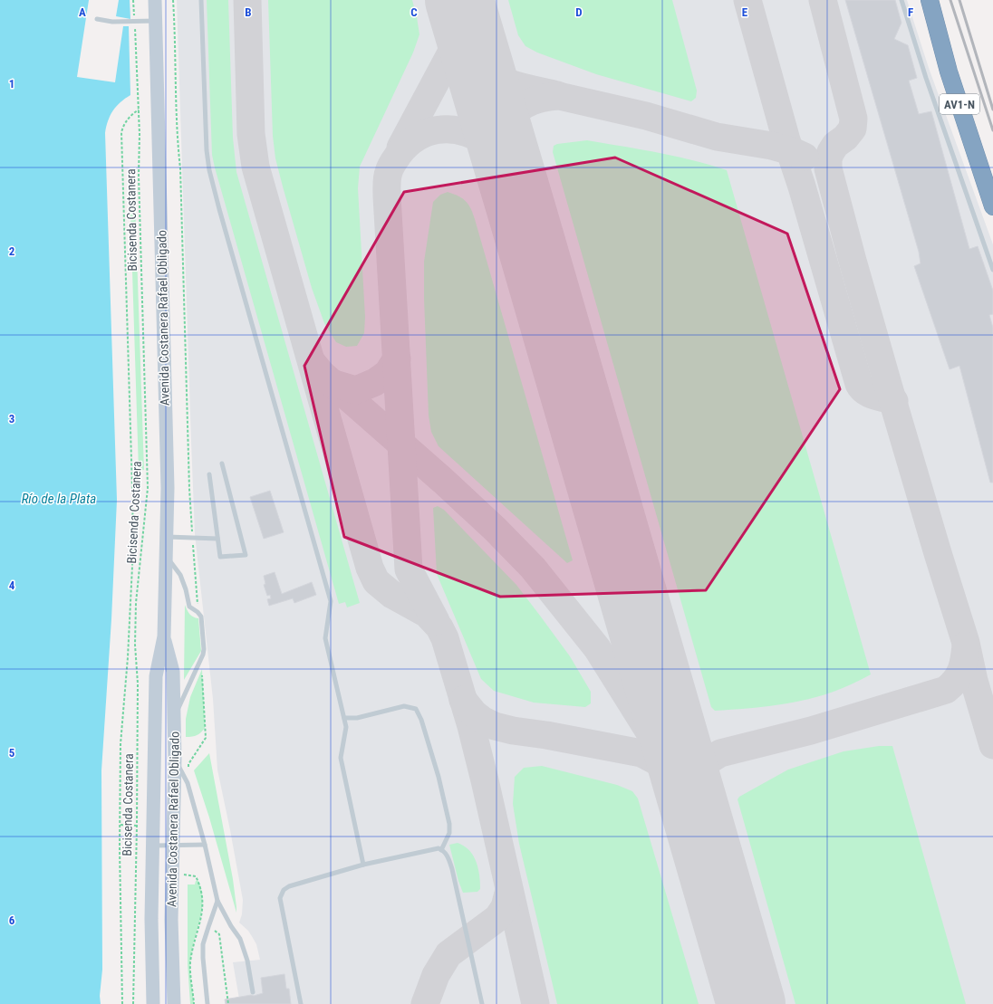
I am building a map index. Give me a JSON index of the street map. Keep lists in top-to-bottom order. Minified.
{"streets":{"highway":["AV1-N"],"main road":["Avenida Costanera Rafael Obligado"],"path":["Bicisenda Costanera"]},"water":["Río de la Plata"],"grid":{"columns":["A","B","C","D","E","F"],"rows":["1","2","3","4","5","6"]}}
